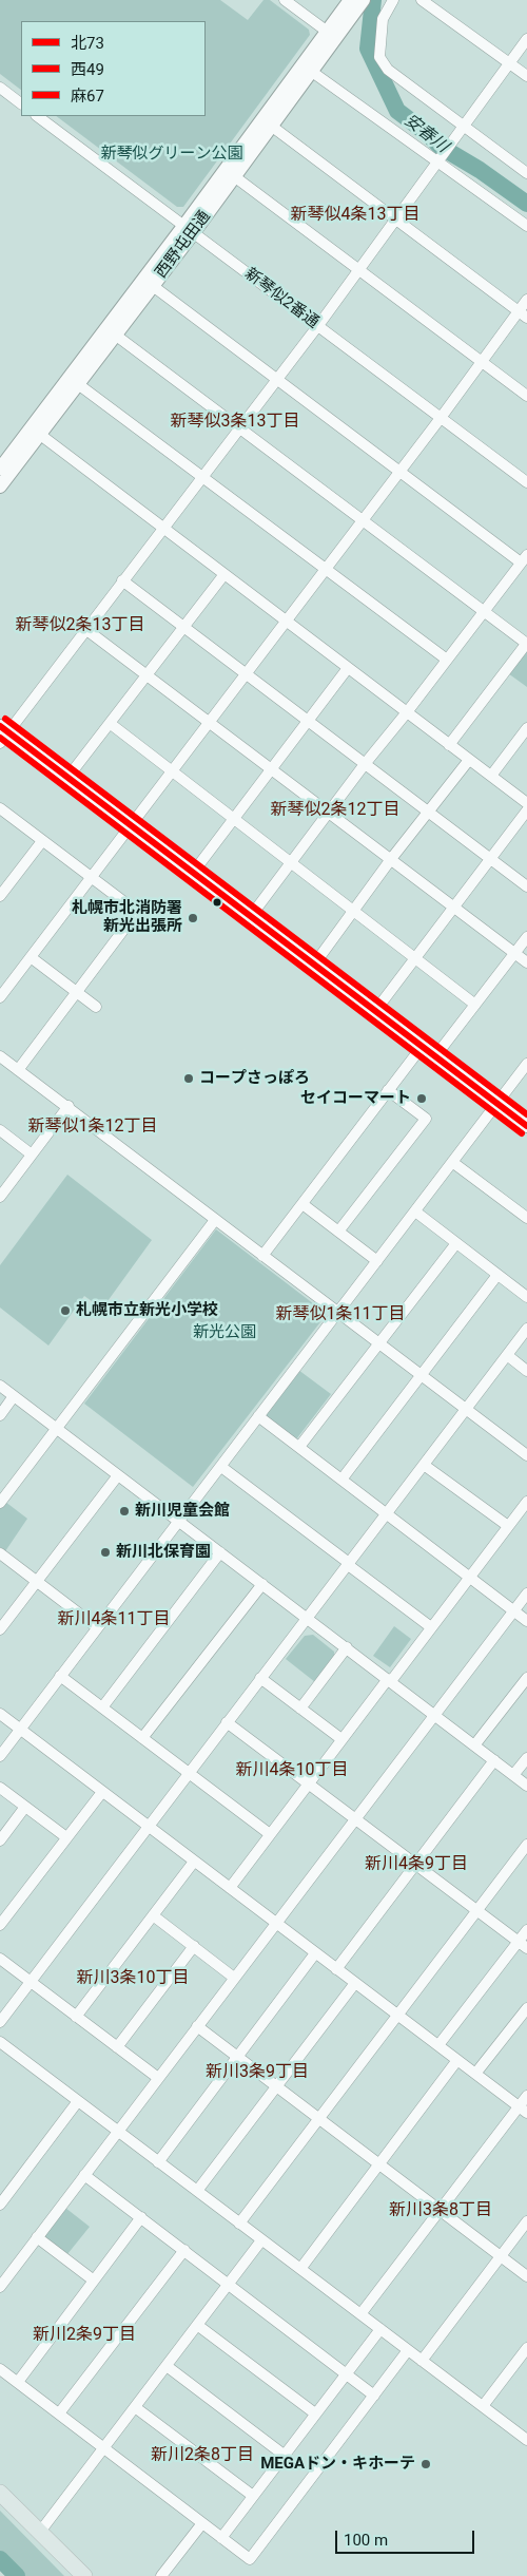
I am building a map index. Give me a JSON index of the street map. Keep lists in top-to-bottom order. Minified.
{"streets":{"street":["西野屯田通","新琴似2番通"]},"crossings":[["西野屯田通","新琴似2番通"]],"districts":["新琴似4条13丁目","新琴似3条13丁目","新琴似2条13丁目","新琴似2条12丁目","新琴似1条12丁目","新琴似1条11丁目","新川4条11丁目","新川4条10丁目","新川4条9丁目","新川3条10丁目","新川3条9丁目","新川3条8丁目","新川2条9丁目","新川2条8丁目"],"water":["安春川"],"parks":["新琴似グリーン公園","新光公園"],"places":["札幌市北消防署 新光出張所","コープさっぽろ","セイコーマート","札幌市立新光小学校","新川児童会館","新川北保育園","MEGAドン・キホーテ"],"lines":["transit line 麻67","transit line 北73","transit line 西49"],"legend":["北73","西49","麻67"],"scale_bar":"100 m"}
